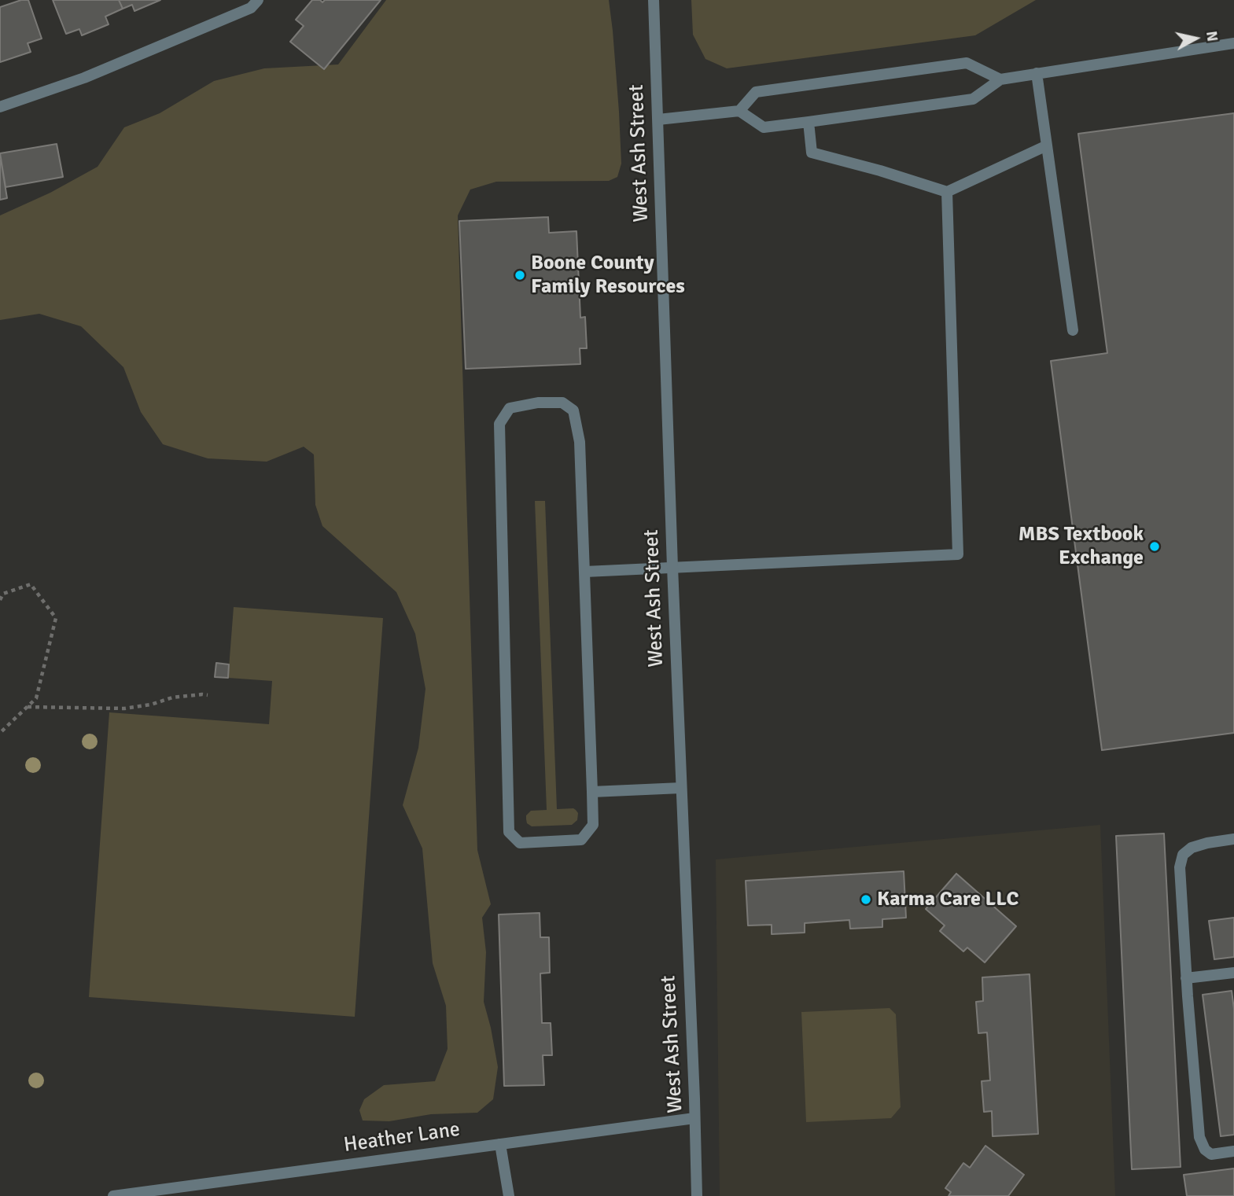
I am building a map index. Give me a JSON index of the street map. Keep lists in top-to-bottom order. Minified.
{"streets":{"street":["West Ash Street","Heather Lane"]},"crossings":[["West Ash Street","Heather Lane"]],"places":["Boone County Family Resources","MBS Textbook Exchange","Karma Care LLC"],"north":"right"}
